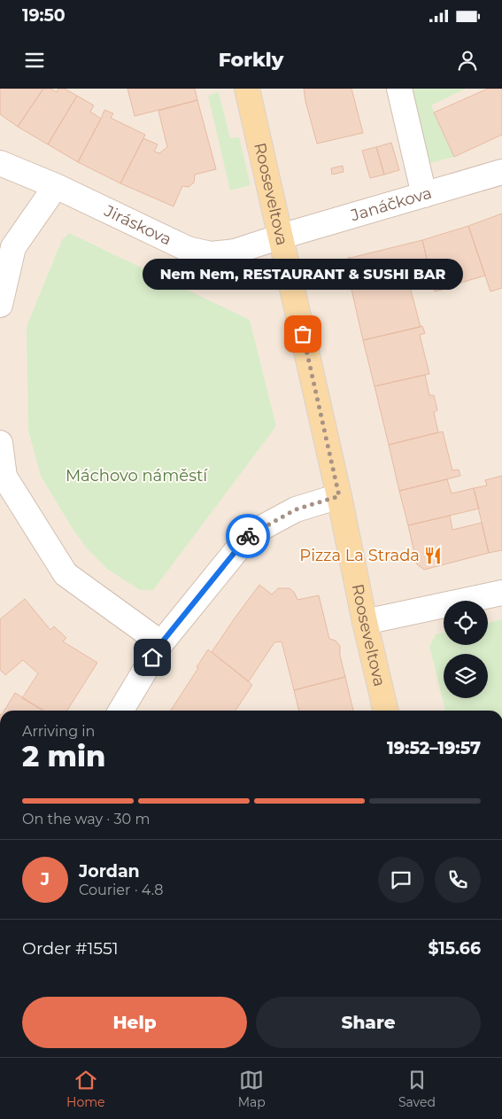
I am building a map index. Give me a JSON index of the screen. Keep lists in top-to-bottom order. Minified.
{"streets":{"main road":["Rooseveltova"],"street":["Janáčkova","Jiráskova"]},"crossings":[["Rooseveltova","Janáčkova"],["Rooseveltova","Jiráskova"],["Janáčkova","Jiráskova"]],"parks":["Máchovo náměstí"],"places":{"other":["Nem Nem, RESTAURANT & SUSHI BAR"],"restaurant":["Pizza La Strada"]},"page":{"status":"19:50","header":"Forkly","bubble":"Nem Nem, RESTAURANT & SUSHI BAR","heading":["2 min","Arriving in","19:52–19:57"],"panel":["Jordan","Courier · 4.8","Order #1551","$15.66"],"bar":"On the way · 30 m","round":"J","buttons":["Help","Share"],"tabs":["Home","Map","Saved"]}}
